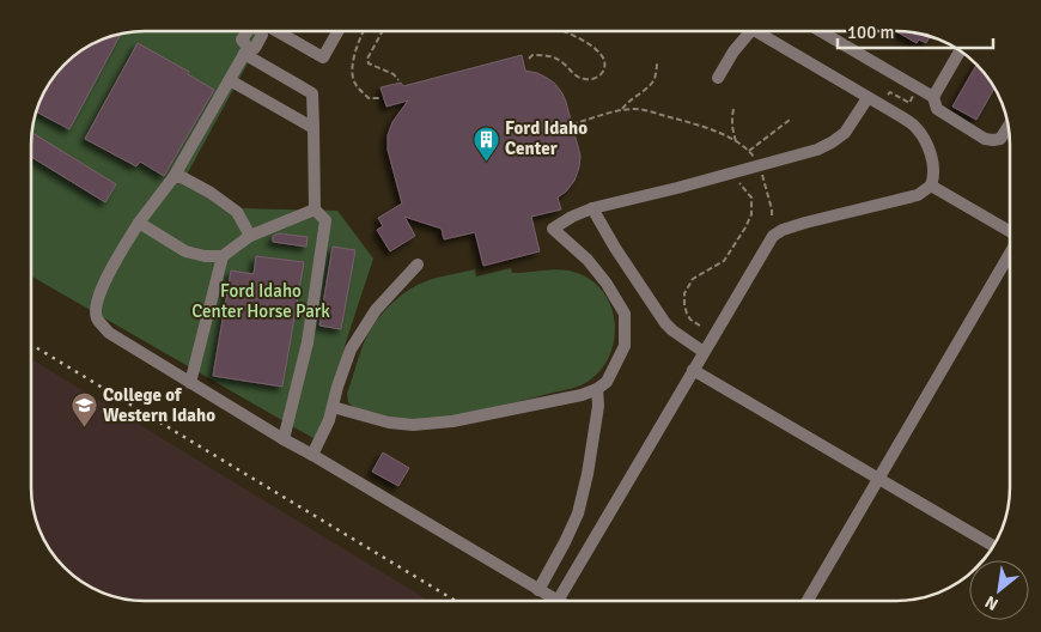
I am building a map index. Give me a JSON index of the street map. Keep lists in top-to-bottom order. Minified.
{"parks":["Ford Idaho Center Horse Park"],"places":{"building":["Ford Idaho Center"],"school or university":["College of Western Idaho"]},"scale_bar":"100 m","north":"bottom left"}
